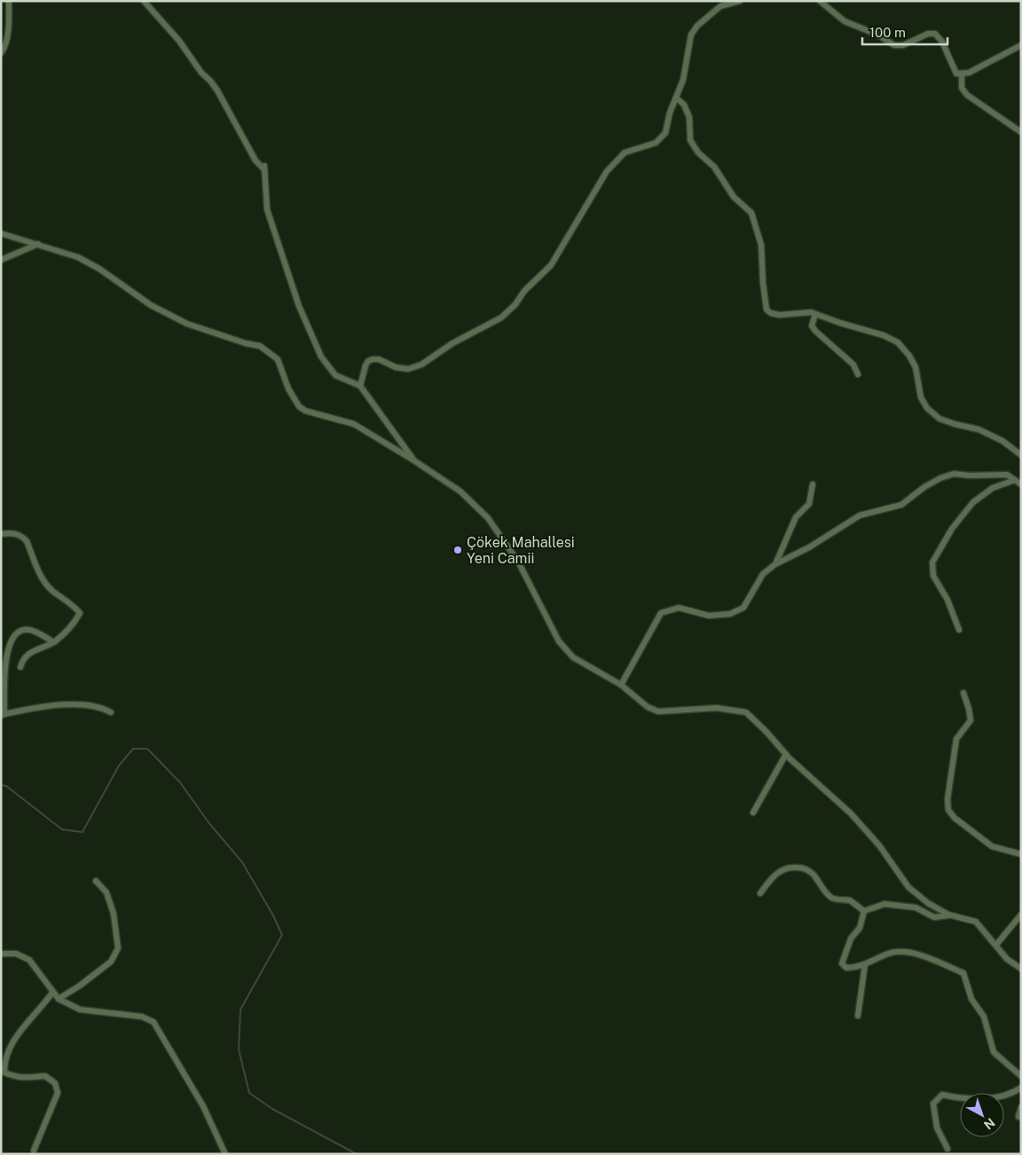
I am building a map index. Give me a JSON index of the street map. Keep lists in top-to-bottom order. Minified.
{"places":["Çökek Mahallesi Yeni Camii"],"scale_bar":"100 m","north":"bottom right"}
